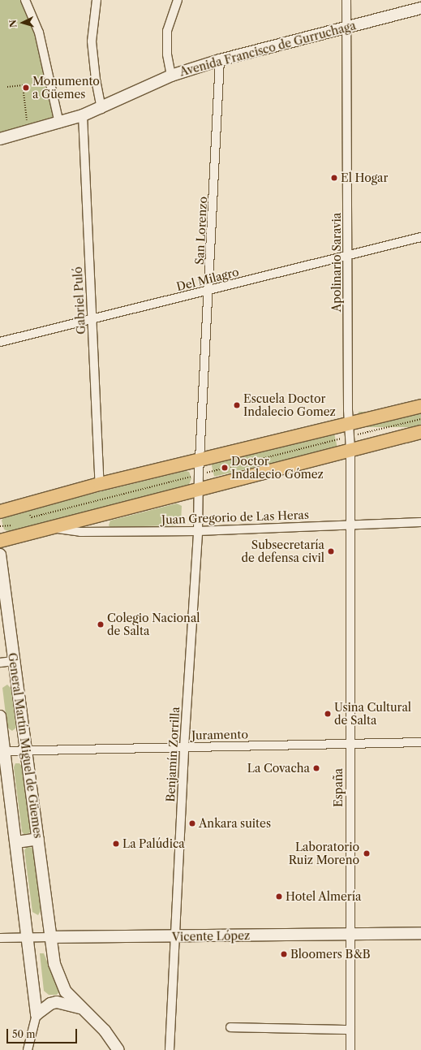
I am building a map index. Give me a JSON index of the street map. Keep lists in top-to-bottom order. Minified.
{"streets":{"main road":["Avenida Francisco de Gurruchaga","General Martín Miguel de Güemes","Vicente López"],"street":["San Lorenzo","Apolinario Saravia","Del Milagro","Gabriel Puló","Juan Gregorio de Las Heras","Juramento","Benjamín Zorrilla","España"]},"crossings":[["Avenida Francisco de Gurruchaga","San Lorenzo"],["Avenida Francisco de Gurruchaga","Apolinario Saravia"],["Avenida Francisco de Gurruchaga","Gabriel Puló"],["San Lorenzo","Del Milagro"],["San Lorenzo","Benjamín Zorrilla"],["Apolinario Saravia","Del Milagro"],["Apolinario Saravia","Juan Gregorio de Las Heras"],["Apolinario Saravia","España"],["Del Milagro","Gabriel Puló"],["Juan Gregorio de Las Heras","Benjamín Zorrilla"],["Juan Gregorio de Las Heras","España"],["Juramento","General Martín Miguel de Güemes"],["Juramento","Benjamín Zorrilla"],["Juramento","España"],["General Martín Miguel de Güemes","Vicente López"],["Benjamín Zorrilla","Vicente López"],["España","Vicente López"]],"places":["Monumento a Güemes","El Hogar","Escuela Doctor Indalecio Gomez","Doctor Indalecio Gómez","Subsecretaría de defensa civil","Colegio Nacional de Salta","Usina Cultural de Salta","La Covacha","Ankara suites","La Palúdica","Laboratorio Ruiz Moreno","Hotel Almería","Bloomers B&B"],"scale_bar":"50 m","north":"left"}
